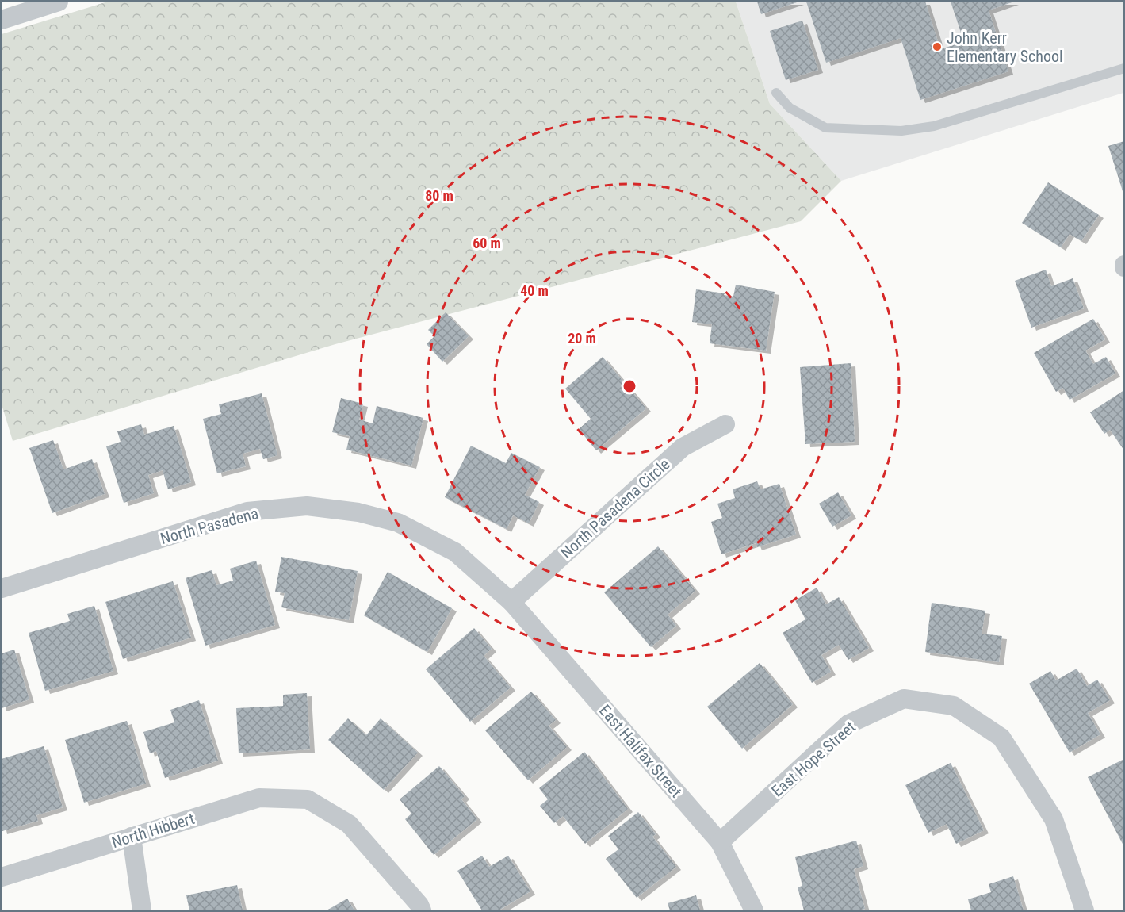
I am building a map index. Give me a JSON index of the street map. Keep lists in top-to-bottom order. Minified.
{"streets":{"street":["North Pasadena Circle","North Pasadena","East Halifax Street","East Hope Street","North Hibbert"]},"crossings":[["North Pasadena Circle","North Pasadena"],["North Pasadena Circle","East Halifax Street"],["North Pasadena","East Halifax Street"],["East Halifax Street","East Hope Street"]],"places":["John Kerr Elementary School"],"rings":["80 m","60 m","40 m","20 m"]}
